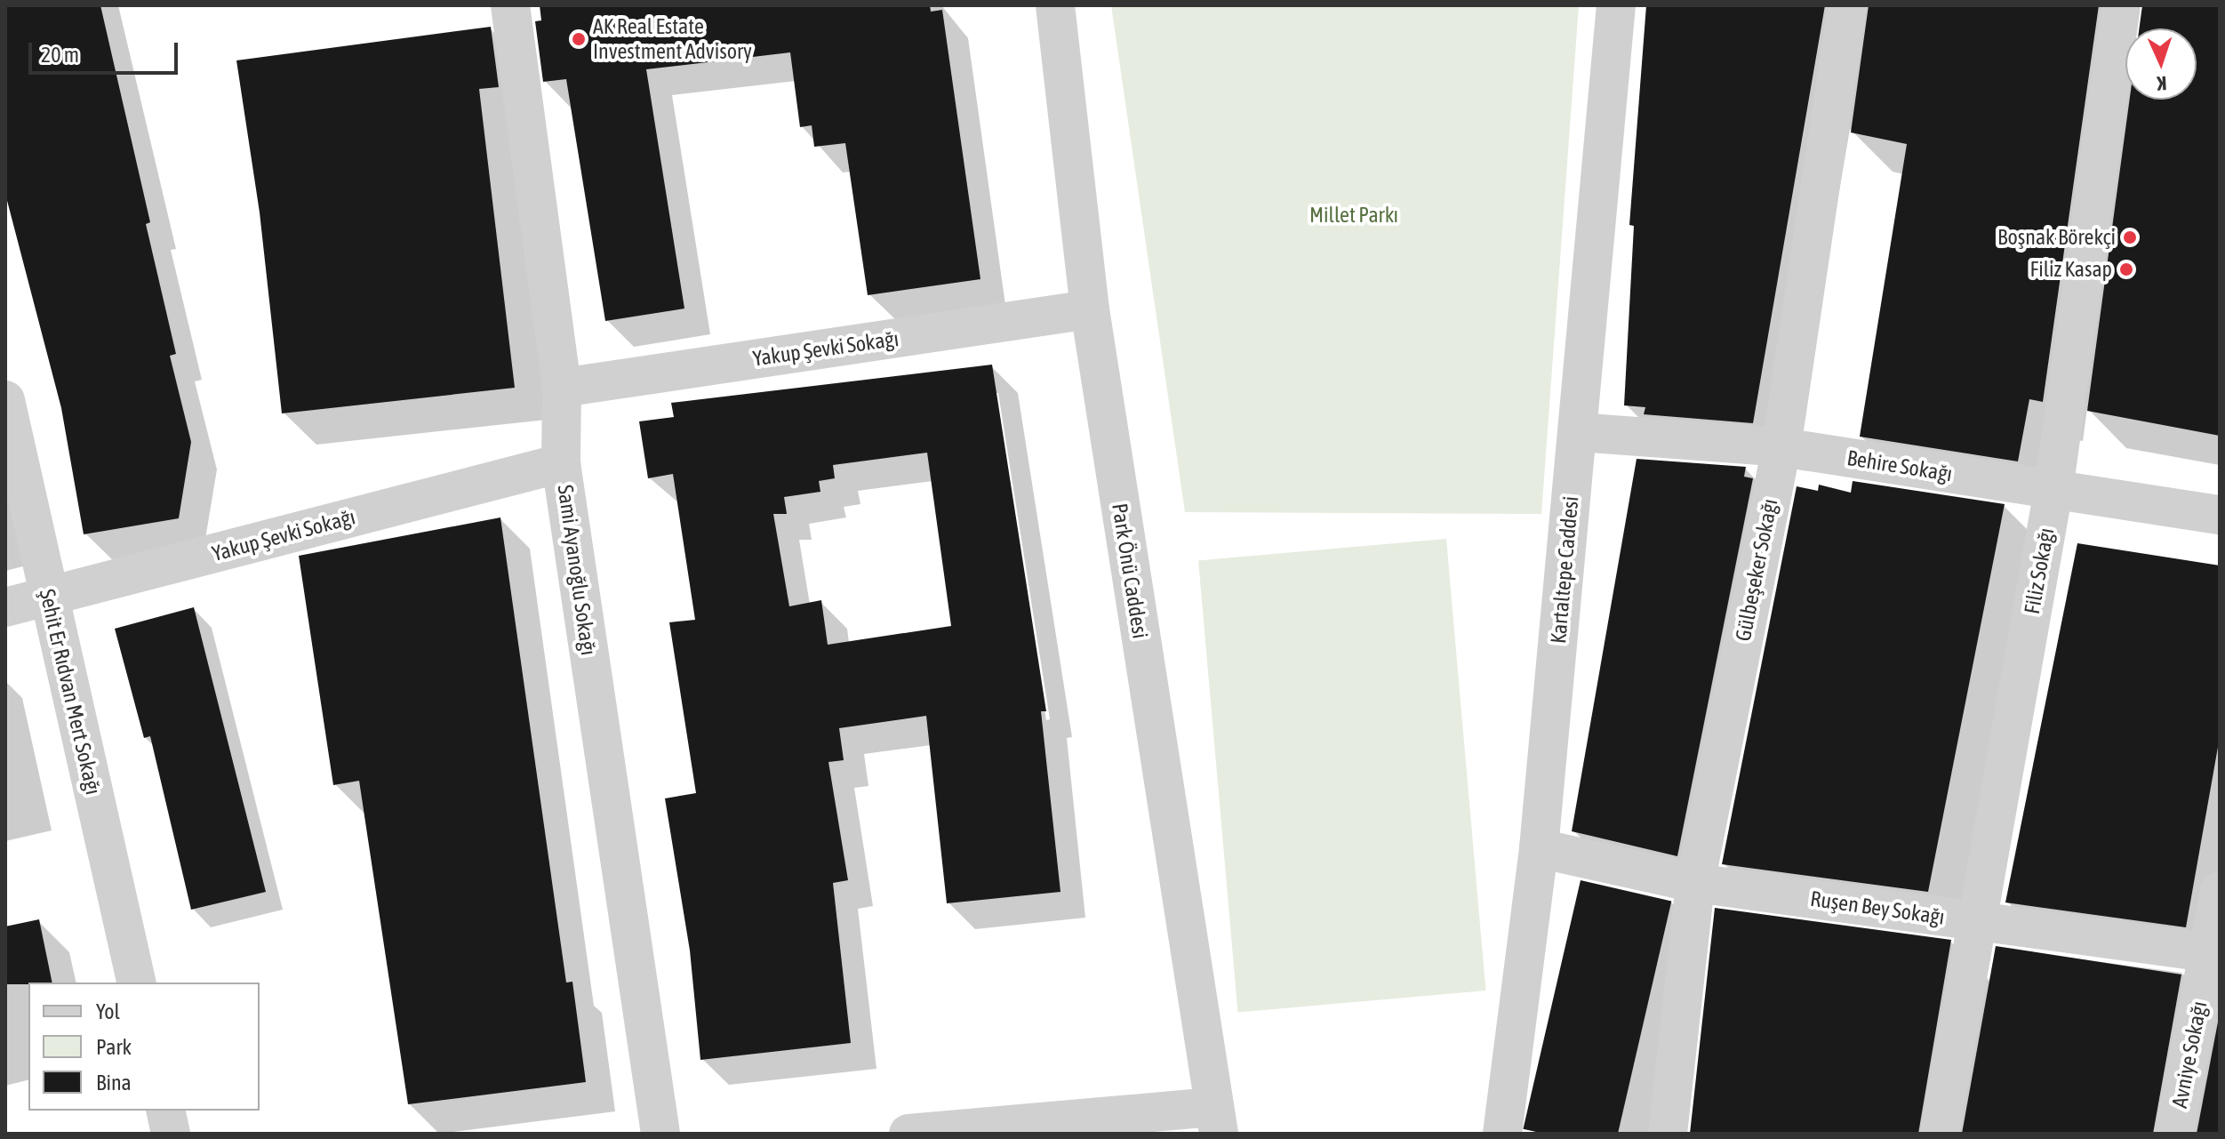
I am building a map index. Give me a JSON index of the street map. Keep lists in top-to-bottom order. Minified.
{"streets":{"street":["Yakup Şevki Sokağı","Behire Sokağı","Sami Ayanoğlu Sokağı","Kartaltepe Caddesi","Gülbeşeker Sokağı","Park Önü Caddesi","Filiz Sokağı","Şehit Er Rıdvan Mert Sokağı","Ruşen Bey Sokağı","Avniye Sokağı"]},"crossings":[["Yakup Şevki Sokağı","Sami Ayanoğlu Sokağı"],["Yakup Şevki Sokağı","Park Önü Caddesi"],["Yakup Şevki Sokağı","Şehit Er Rıdvan Mert Sokağı"],["Behire Sokağı","Kartaltepe Caddesi"],["Behire Sokağı","Gülbeşeker Sokağı"],["Behire Sokağı","Filiz Sokağı"],["Kartaltepe Caddesi","Ruşen Bey Sokağı"],["Gülbeşeker Sokağı","Ruşen Bey Sokağı"],["Filiz Sokağı","Ruşen Bey Sokağı"],["Ruşen Bey Sokağı","Avniye Sokağı"]],"parks":["Millet Parkı"],"places":["AK Real Estate Investment Advisory","Boşnak Börekçi","Filiz Kasap"],"legend":["Yol","Park","Bina"],"scale_bar":"20 m","north":"bottom"}
